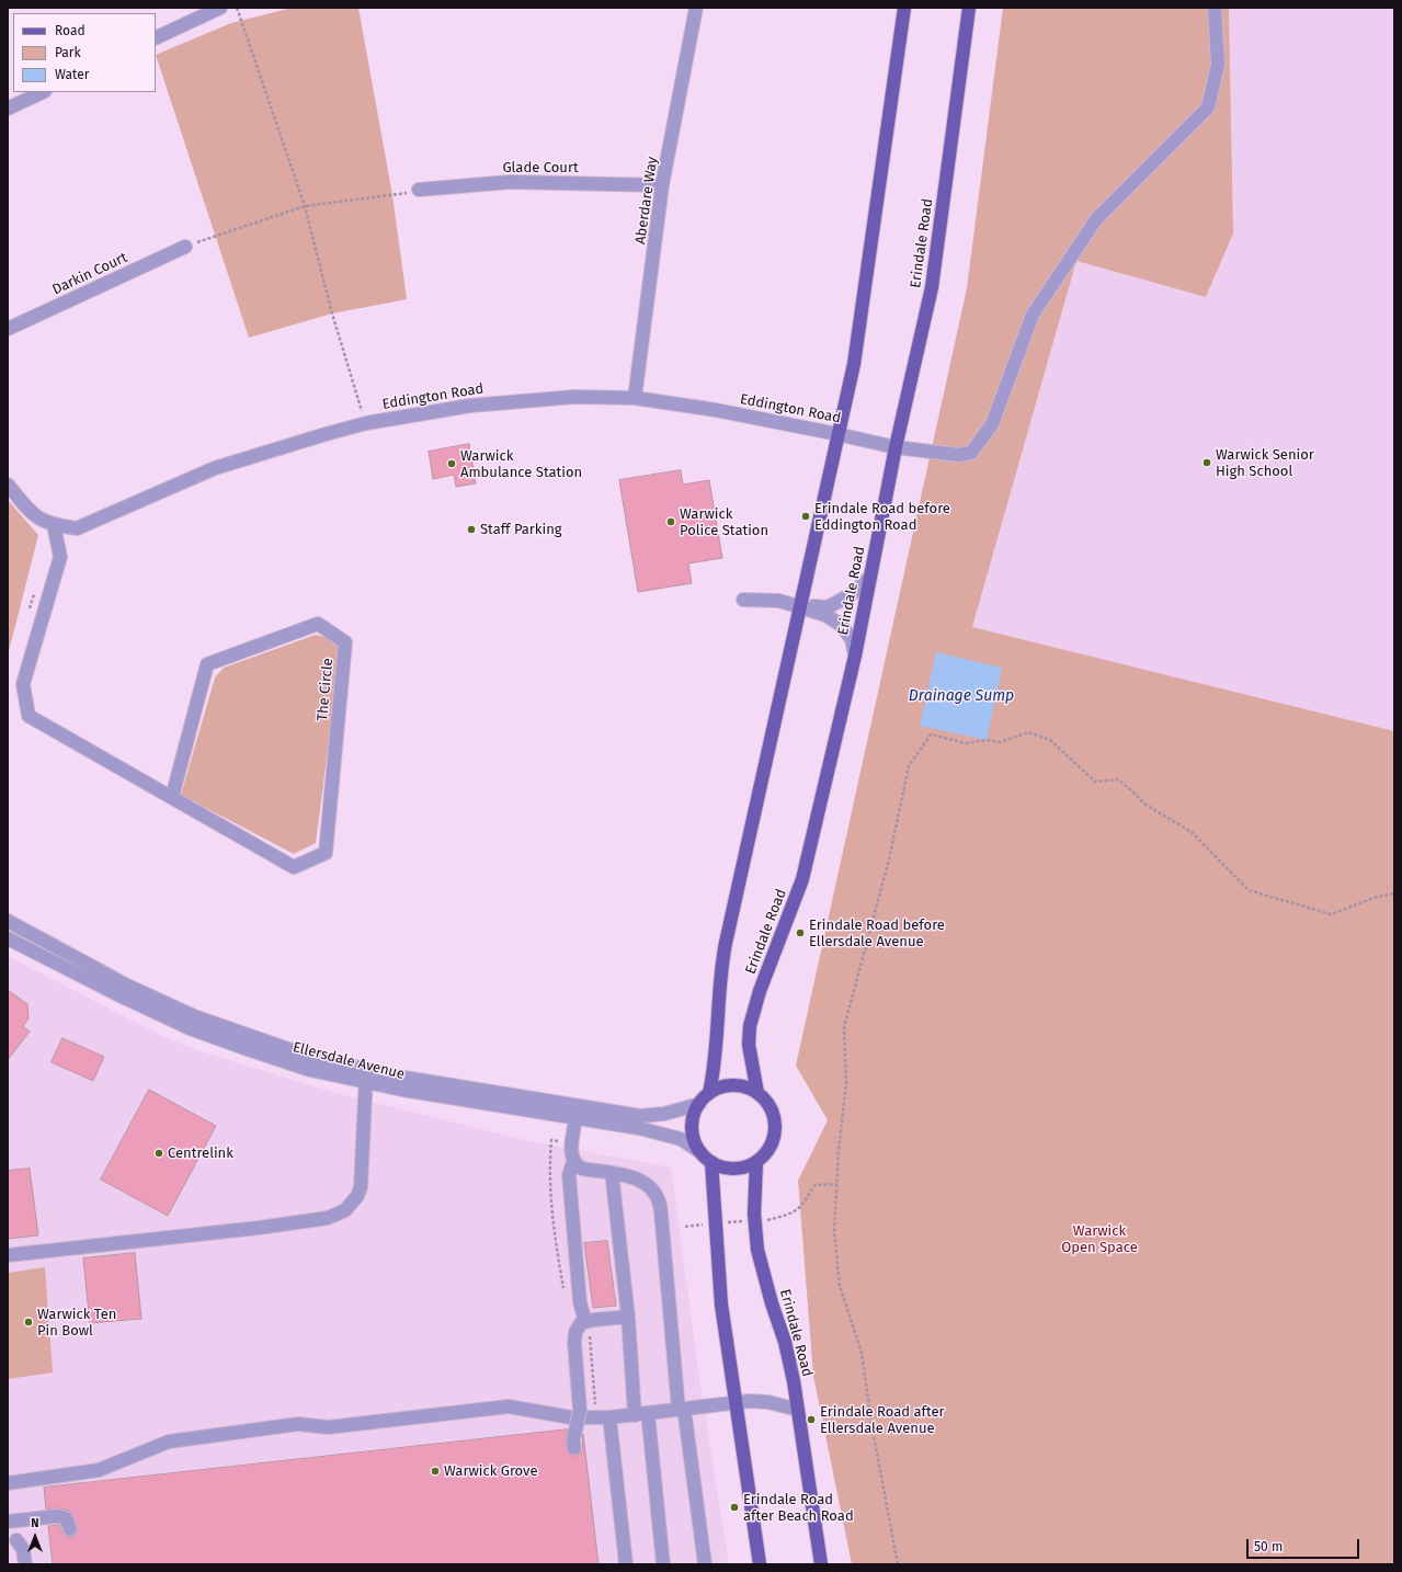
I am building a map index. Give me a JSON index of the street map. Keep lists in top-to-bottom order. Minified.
{"streets":{"main road":["Erindale Road"],"street":["Glade Court","Aberdare Way","Darkin Court","Eddington Road","The Circle","Ellersdale Avenue"]},"crossings":[["Glade Court","Aberdare Way"],["Aberdare Way","Eddington Road"],["Erindale Road","Eddington Road"],["Erindale Road","Ellersdale Avenue"],["Eddington Road","The Circle"]],"water":["Drainage Sump"],"parks":["Warwick Open Space"],"places":["Warwick Senior High School","Warwick Ambulance Station","Erindale Road before Eddington Road","Warwick Police Station","Staff Parking","Erindale Road before Ellersdale Avenue","Centrelink","Warwick Ten Pin Bowl","Erindale Road after Ellersdale Avenue","Warwick Grove","Erindale Road after Beach Road"],"legend":["Road","Park","Water"],"scale_bar":"50 m","north":"top"}
